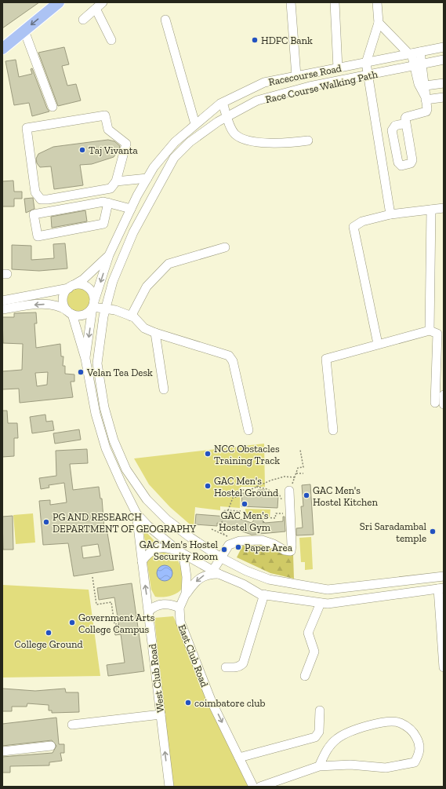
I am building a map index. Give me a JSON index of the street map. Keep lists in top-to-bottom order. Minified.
{"streets":{"street":["Racecourse Road","Race Course Walking Path","East Club Road","West Club Road"]},"one_way":["East Club Road"],"places":["HDFC Bank","Taj Vivanta","Velan Tea Desk","NCC Obstacles Training Track","GAC Men's Hostel Ground","GAC Men's Hostel Kitchen","GAC Men's Hostel Gym","PG AND RESEARCH DEPARTMENT OF GEOGRAPHY","Sri Saradambal temple","Paper Area","GAC Men's Hostel Security Room","Government Arts College Campus","College Ground","coimbatore club"]}
